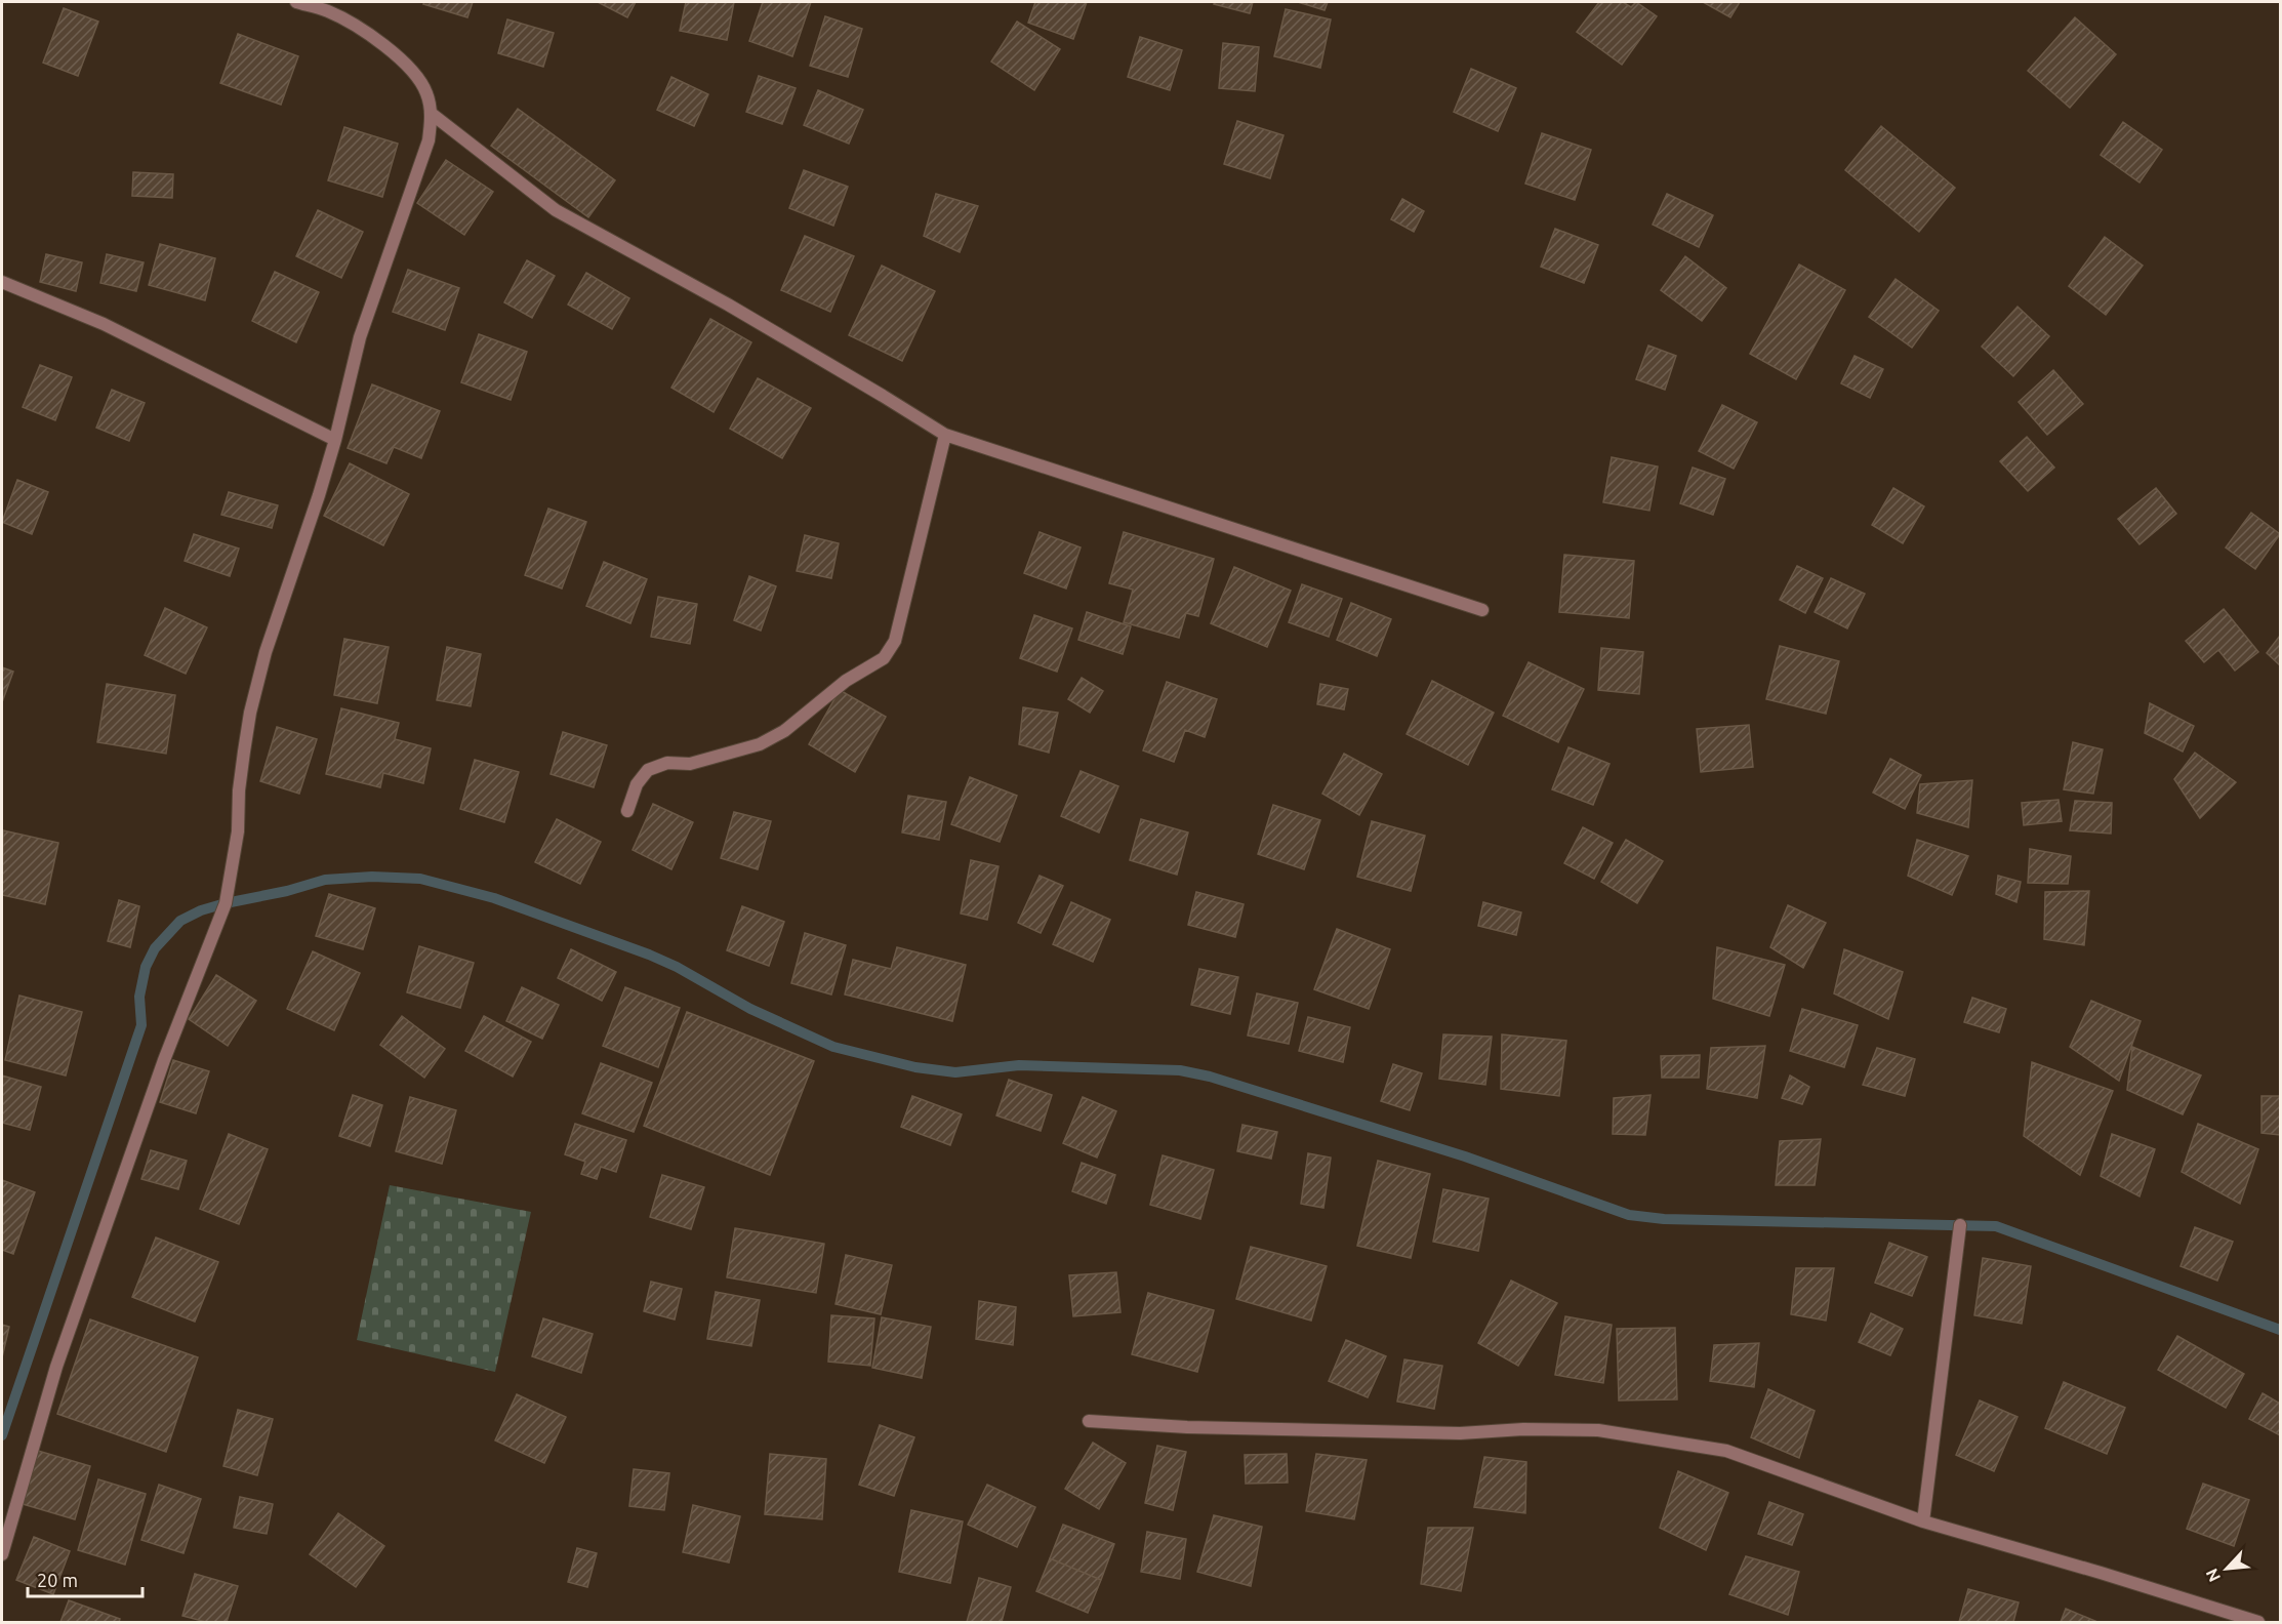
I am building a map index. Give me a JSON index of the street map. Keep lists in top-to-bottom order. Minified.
{"scale_bar":"20 m","north":"bottom left"}
